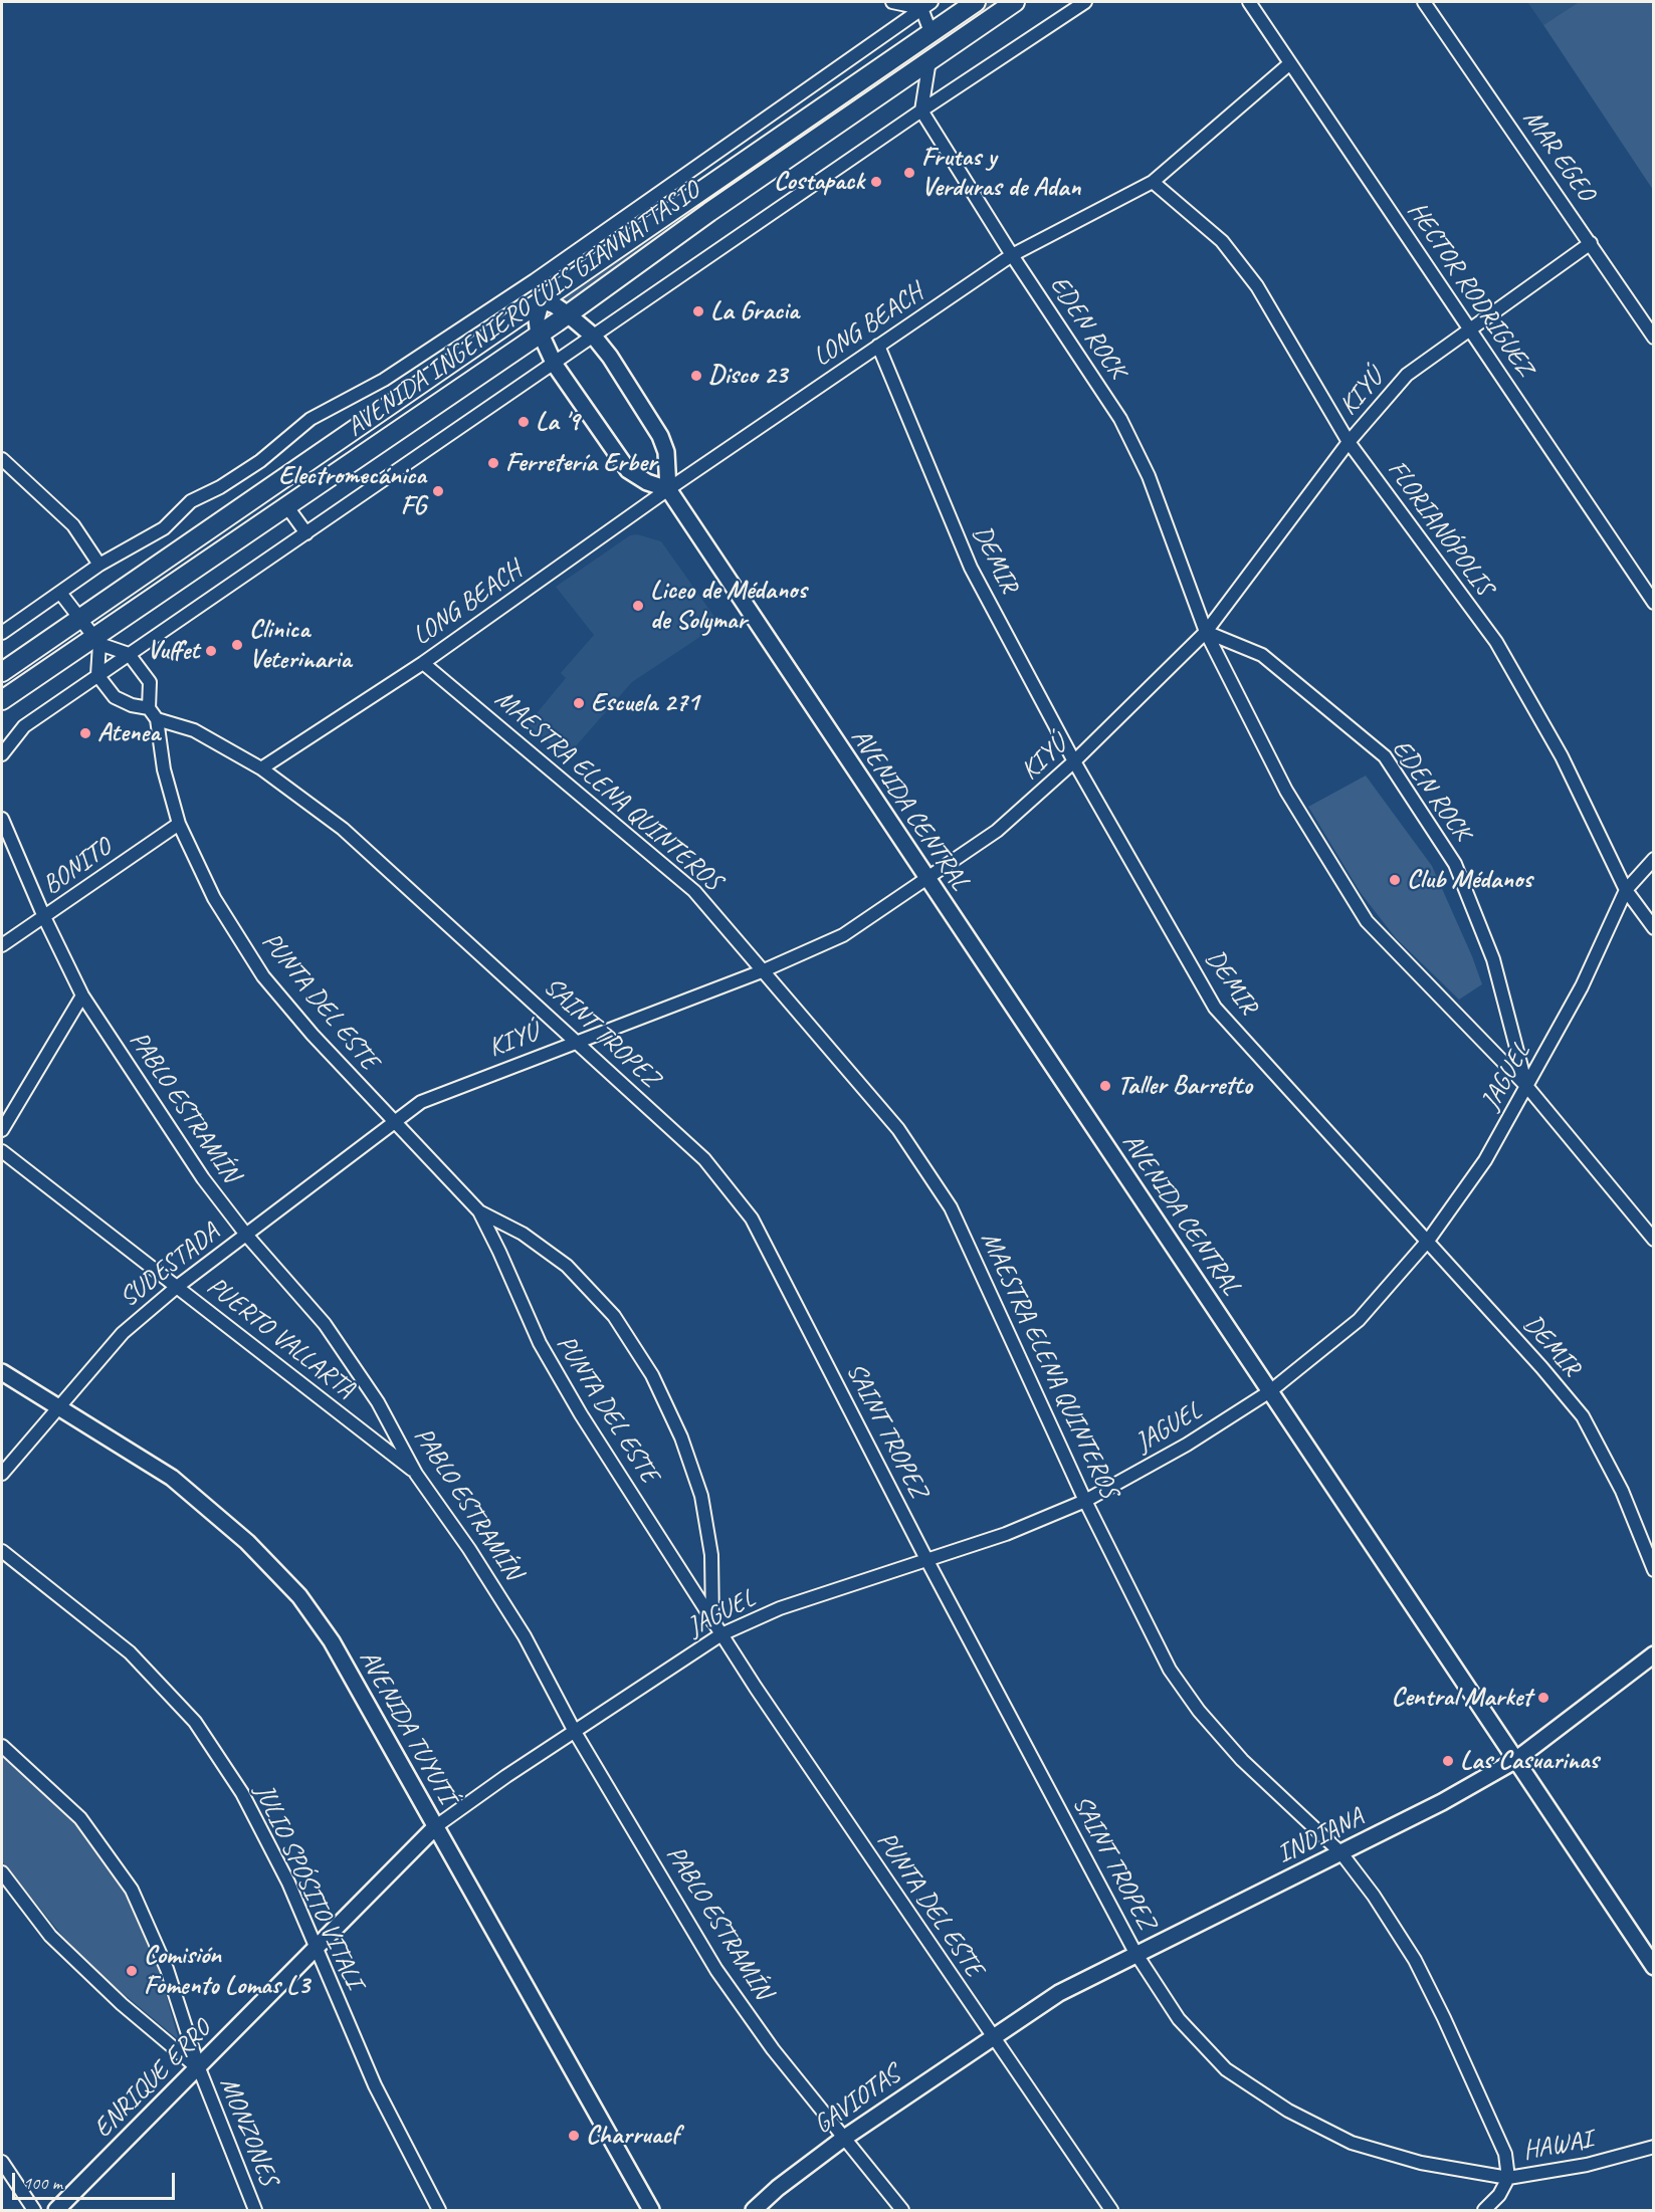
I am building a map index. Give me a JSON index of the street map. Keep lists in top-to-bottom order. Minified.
{"streets":{"main road":["AVENIDA INGENIERO LUIS GIANNATTASIO"],"street":["MAR EGEO","HECTOR RODRIGUEZ","LONG BEACH","EDEN ROCK","KIYÚ","FLORIANÓPOLIS","DEMIR","MAESTRA ELENA QUINTEROS","AVENIDA CENTRAL","BONITO","PUNTA DEL ESTE","SAINT TROPEZ","JAGUEL","PABLO ESTRAMÍN","SUDESTADA","PUERTO VALLARTA","AVENIDA TUYUTÍ","INDIANA","JULIO SPÓSITO VITALI","ENRIQUE ERRO","GAVIOTAS","MONZONES","HAWAI"]},"crossings":[["MAR EGEO","KIYÚ"],["HECTOR RODRIGUEZ","LONG BEACH"],["HECTOR RODRIGUEZ","KIYÚ"],["LONG BEACH","EDEN ROCK"],["LONG BEACH","FLORIANÓPOLIS"],["LONG BEACH","DEMIR"],["LONG BEACH","MAESTRA ELENA QUINTEROS"],["LONG BEACH","AVENIDA CENTRAL"],["LONG BEACH","SAINT TROPEZ"],["EDEN ROCK","KIYÚ"],["EDEN ROCK","JAGUEL"],["KIYÚ","FLORIANÓPOLIS"],["KIYÚ","DEMIR"],["KIYÚ","MAESTRA ELENA QUINTEROS"],["KIYÚ","AVENIDA CENTRAL"],["KIYÚ","PUNTA DEL ESTE"],["KIYÚ","SAINT TROPEZ"],["KIYÚ","SUDESTADA"],["FLORIANÓPOLIS","JAGUEL"],["DEMIR","JAGUEL"],["MAESTRA ELENA QUINTEROS","SAINT TROPEZ"],["MAESTRA ELENA QUINTEROS","JAGUEL"],["MAESTRA ELENA QUINTEROS","INDIANA"],["MAESTRA ELENA QUINTEROS","HAWAI"],["AVENIDA CENTRAL","JAGUEL"],["AVENIDA CENTRAL","INDIANA"],["BONITO","PUNTA DEL ESTE"],["BONITO","PABLO ESTRAMÍN"],["PUNTA DEL ESTE","SAINT TROPEZ"],["PUNTA DEL ESTE","JAGUEL"],["PUNTA DEL ESTE","SUDESTADA"],["PUNTA DEL ESTE","INDIANA"],["PUNTA DEL ESTE","GAVIOTAS"],["SAINT TROPEZ","JAGUEL"],["SAINT TROPEZ","INDIANA"],["SAINT TROPEZ","HAWAI"],["JAGUEL","PABLO ESTRAMÍN"],["JAGUEL","AVENIDA TUYUTÍ"],["JAGUEL","ENRIQUE ERRO"],["PABLO ESTRAMÍN","SUDESTADA"],["PABLO ESTRAMÍN","PUERTO VALLARTA"],["PABLO ESTRAMÍN","GAVIOTAS"],["SUDESTADA","PUERTO VALLARTA"],["SUDESTADA","AVENIDA TUYUTÍ"],["AVENIDA TUYUTÍ","ENRIQUE ERRO"],["INDIANA","GAVIOTAS"],["JULIO SPÓSITO VITALI","ENRIQUE ERRO"],["ENRIQUE ERRO","MONZONES"]],"places":["Frutas y Verduras de Adan","Costapack","La Gracia","Disco 23","La '9","Ferretería Erber","Electromecánica FG","Liceo de Médanos de Solymar","Clinica Veterinaria","Vuffet","Escuela 271","Atenea","Club Médanos","Taller Barretto","Central Market","Las Casuarinas","Comisión Fomento Lomas L3","Charruacf"],"scale_bar":"100 m"}
